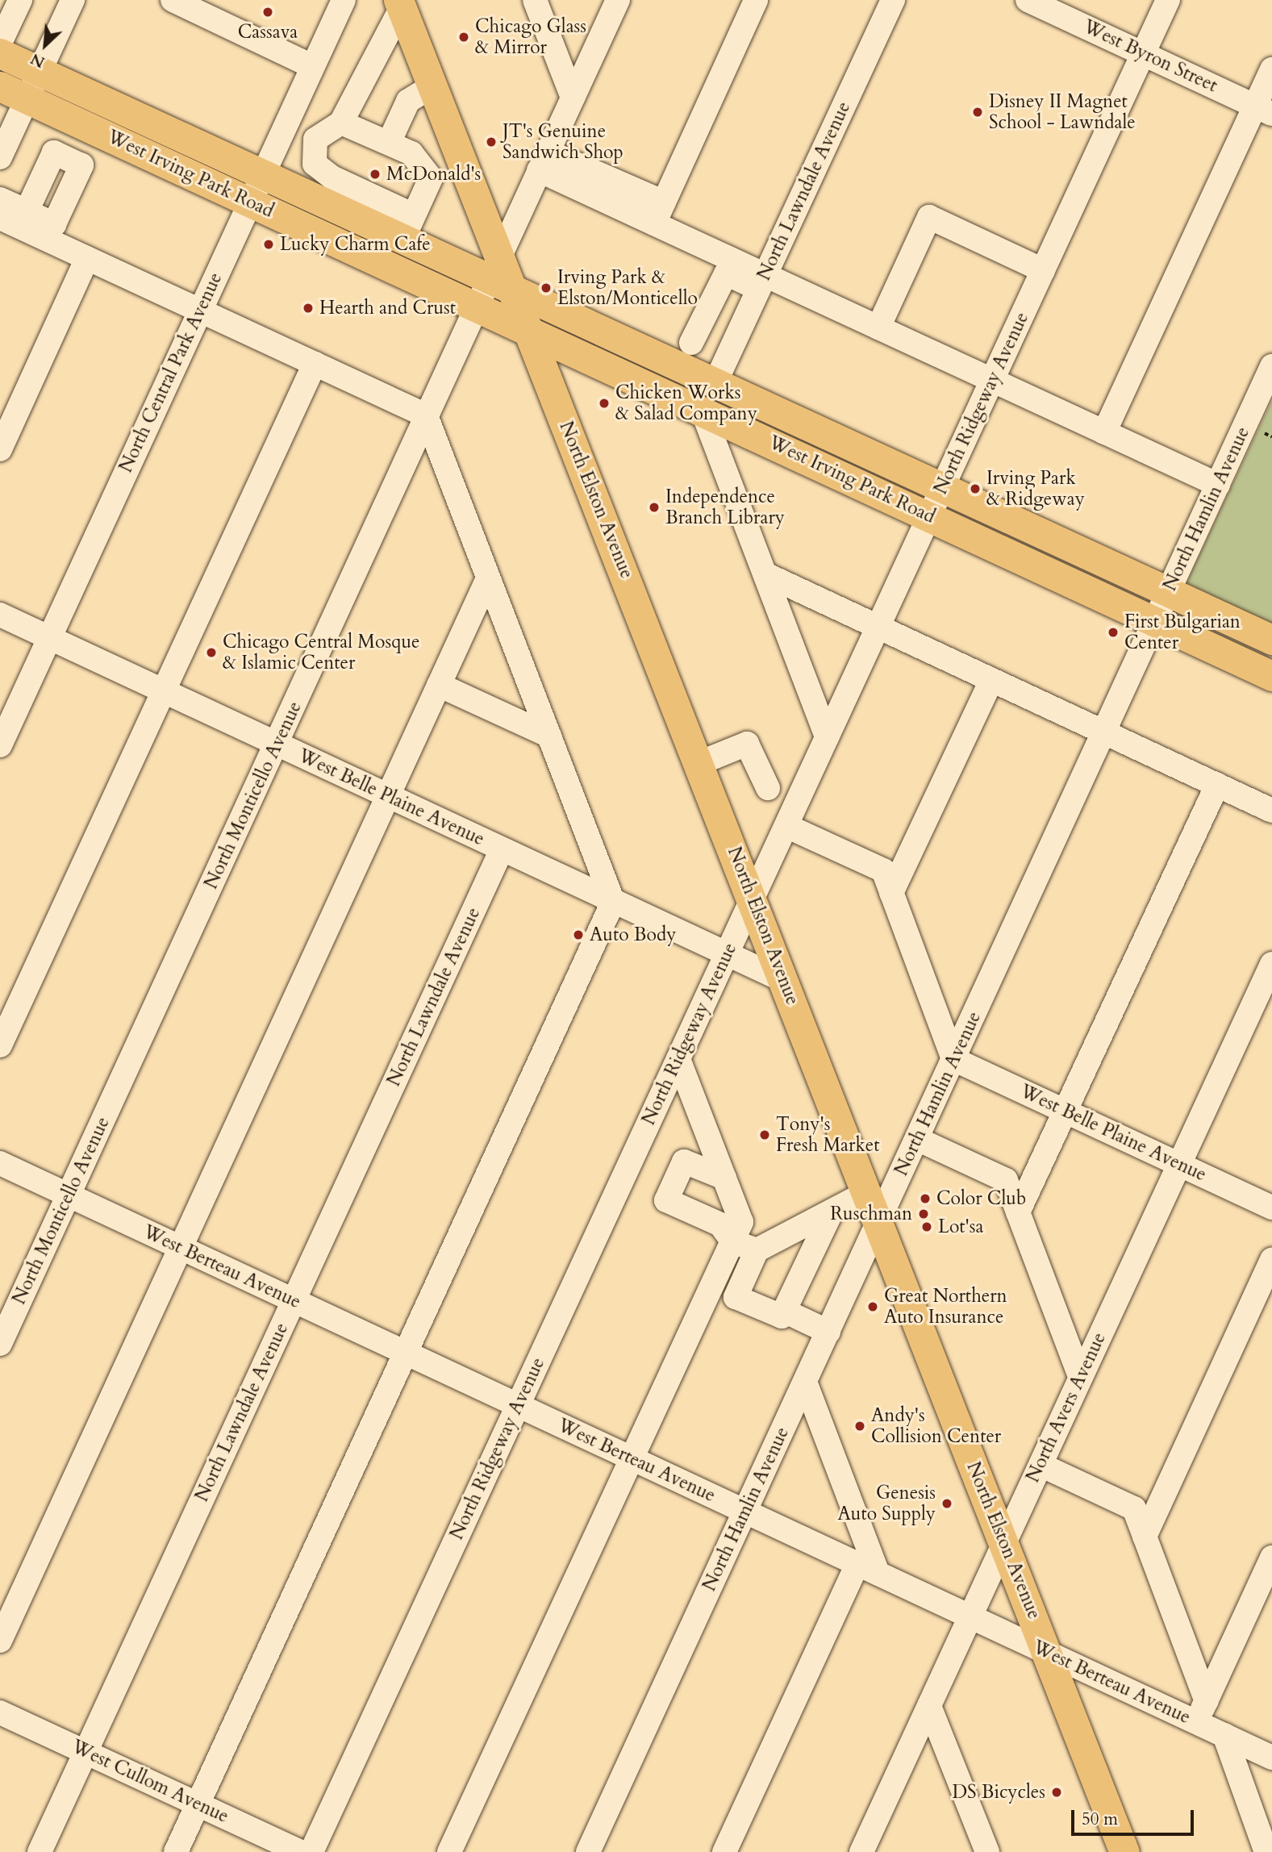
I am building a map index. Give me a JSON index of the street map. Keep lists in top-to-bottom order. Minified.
{"streets":{"main road":["West Irving Park Road","North Elston Avenue"],"street":["West Byron Street","North Lawndale Avenue","North Central Park Avenue","North Ridgeway Avenue","North Hamlin Avenue","North Monticello Avenue","West Belle Plaine Avenue","West Berteau Avenue","North Avers Avenue","West Cullom Avenue"]},"crossings":[["West Byron Street","North Ridgeway Avenue"],["West Irving Park Road","North Lawndale Avenue"],["West Irving Park Road","North Central Park Avenue"],["West Irving Park Road","North Ridgeway Avenue"],["West Irving Park Road","North Elston Avenue"],["West Irving Park Road","North Hamlin Avenue"],["West Irving Park Road","North Monticello Avenue"],["North Lawndale Avenue","West Belle Plaine Avenue"],["North Lawndale Avenue","West Berteau Avenue"],["North Lawndale Avenue","West Cullom Avenue"],["North Central Park Avenue","West Belle Plaine Avenue"],["North Ridgeway Avenue","North Elston Avenue"],["North Ridgeway Avenue","West Belle Plaine Avenue"],["North Ridgeway Avenue","West Berteau Avenue"],["North Elston Avenue","North Hamlin Avenue"],["North Elston Avenue","North Monticello Avenue"],["North Elston Avenue","West Belle Plaine Avenue"],["North Elston Avenue","West Berteau Avenue"],["North Elston Avenue","North Avers Avenue"],["North Hamlin Avenue","West Belle Plaine Avenue"],["North Hamlin Avenue","West Berteau Avenue"],["North Monticello Avenue","West Belle Plaine Avenue"],["North Monticello Avenue","West Berteau Avenue"],["West Belle Plaine Avenue","North Avers Avenue"],["West Berteau Avenue","North Avers Avenue"]],"places":["Cassava","Chicago Glass & Mirror","Disney II Magnet School - Lawndale","JT's Genuine Sandwich Shop","McDonald's","Lucky Charm Cafe","Irving Park & Elston/Monticello","Hearth and Crust","Chicken Works & Salad Company","Irving Park & Ridgeway","Independence Branch Library","First Bulgarian Center","Chicago Central Mosque & Islamic Center","Auto Body","Tony's Fresh Market","Color Club","Ruschman","Lot'sa","Great Northern Auto Insurance","Andy's Collision Center","Genesis Auto Supply","DS Bicycles"],"scale_bar":"50 m","north":"bottom left"}
